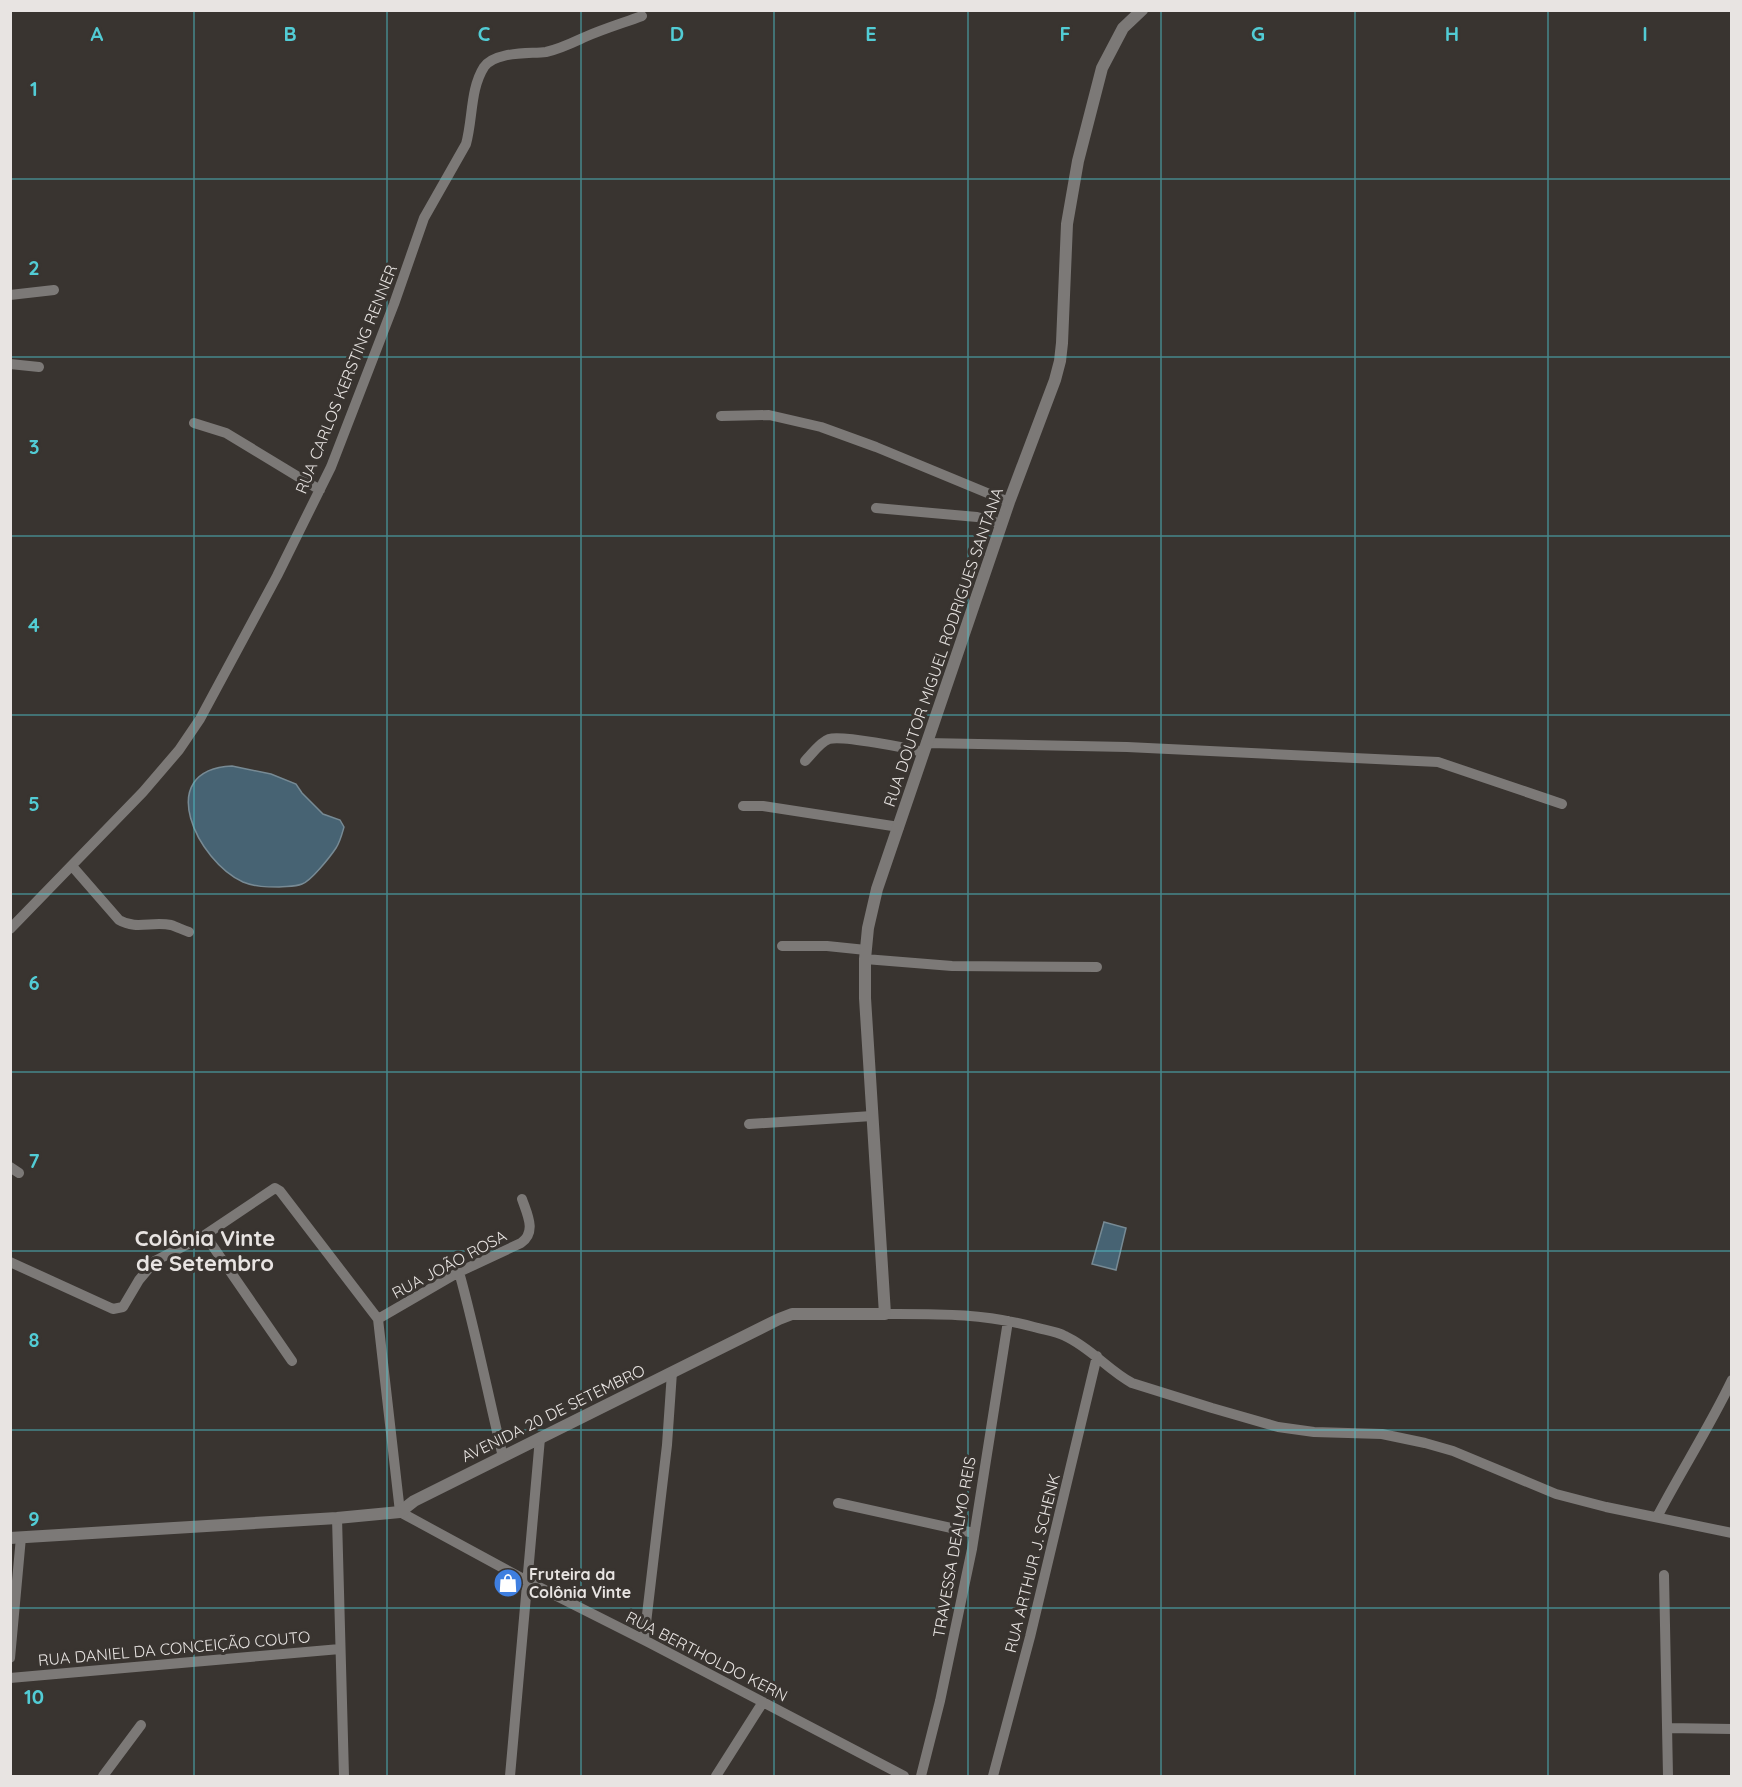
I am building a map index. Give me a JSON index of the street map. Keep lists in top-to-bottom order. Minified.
{"streets":{"street":["RUA CARLOS KERSTING RENNER","RUA DOUTOR MIGUEL RODRIGUES SANTANA","RUA JOÃO ROSA","AVENIDA 20 DE SETEMBRO","TRAVESSA DEALMO REIS","RUA ARTHUR J. SCHENK","RUA DANIEL DA CONCEIÇÃO COUTO","RUA BERTHOLDO KERN"]},"crossings":[["RUA DOUTOR MIGUEL RODRIGUES SANTANA","AVENIDA 20 DE SETEMBRO"],["AVENIDA 20 DE SETEMBRO","TRAVESSA DEALMO REIS"],["AVENIDA 20 DE SETEMBRO","RUA ARTHUR J. SCHENK"],["AVENIDA 20 DE SETEMBRO","RUA BERTHOLDO KERN"]],"districts":["Colônia Vinte de Setembro"],"places":{"shop":["Fruteira da Colônia Vinte"]},"grid":{"columns":["A","B","C","D","E","F","G","H","I"],"rows":["1","2","3","4","5","6","7","8","9","10"]}}
